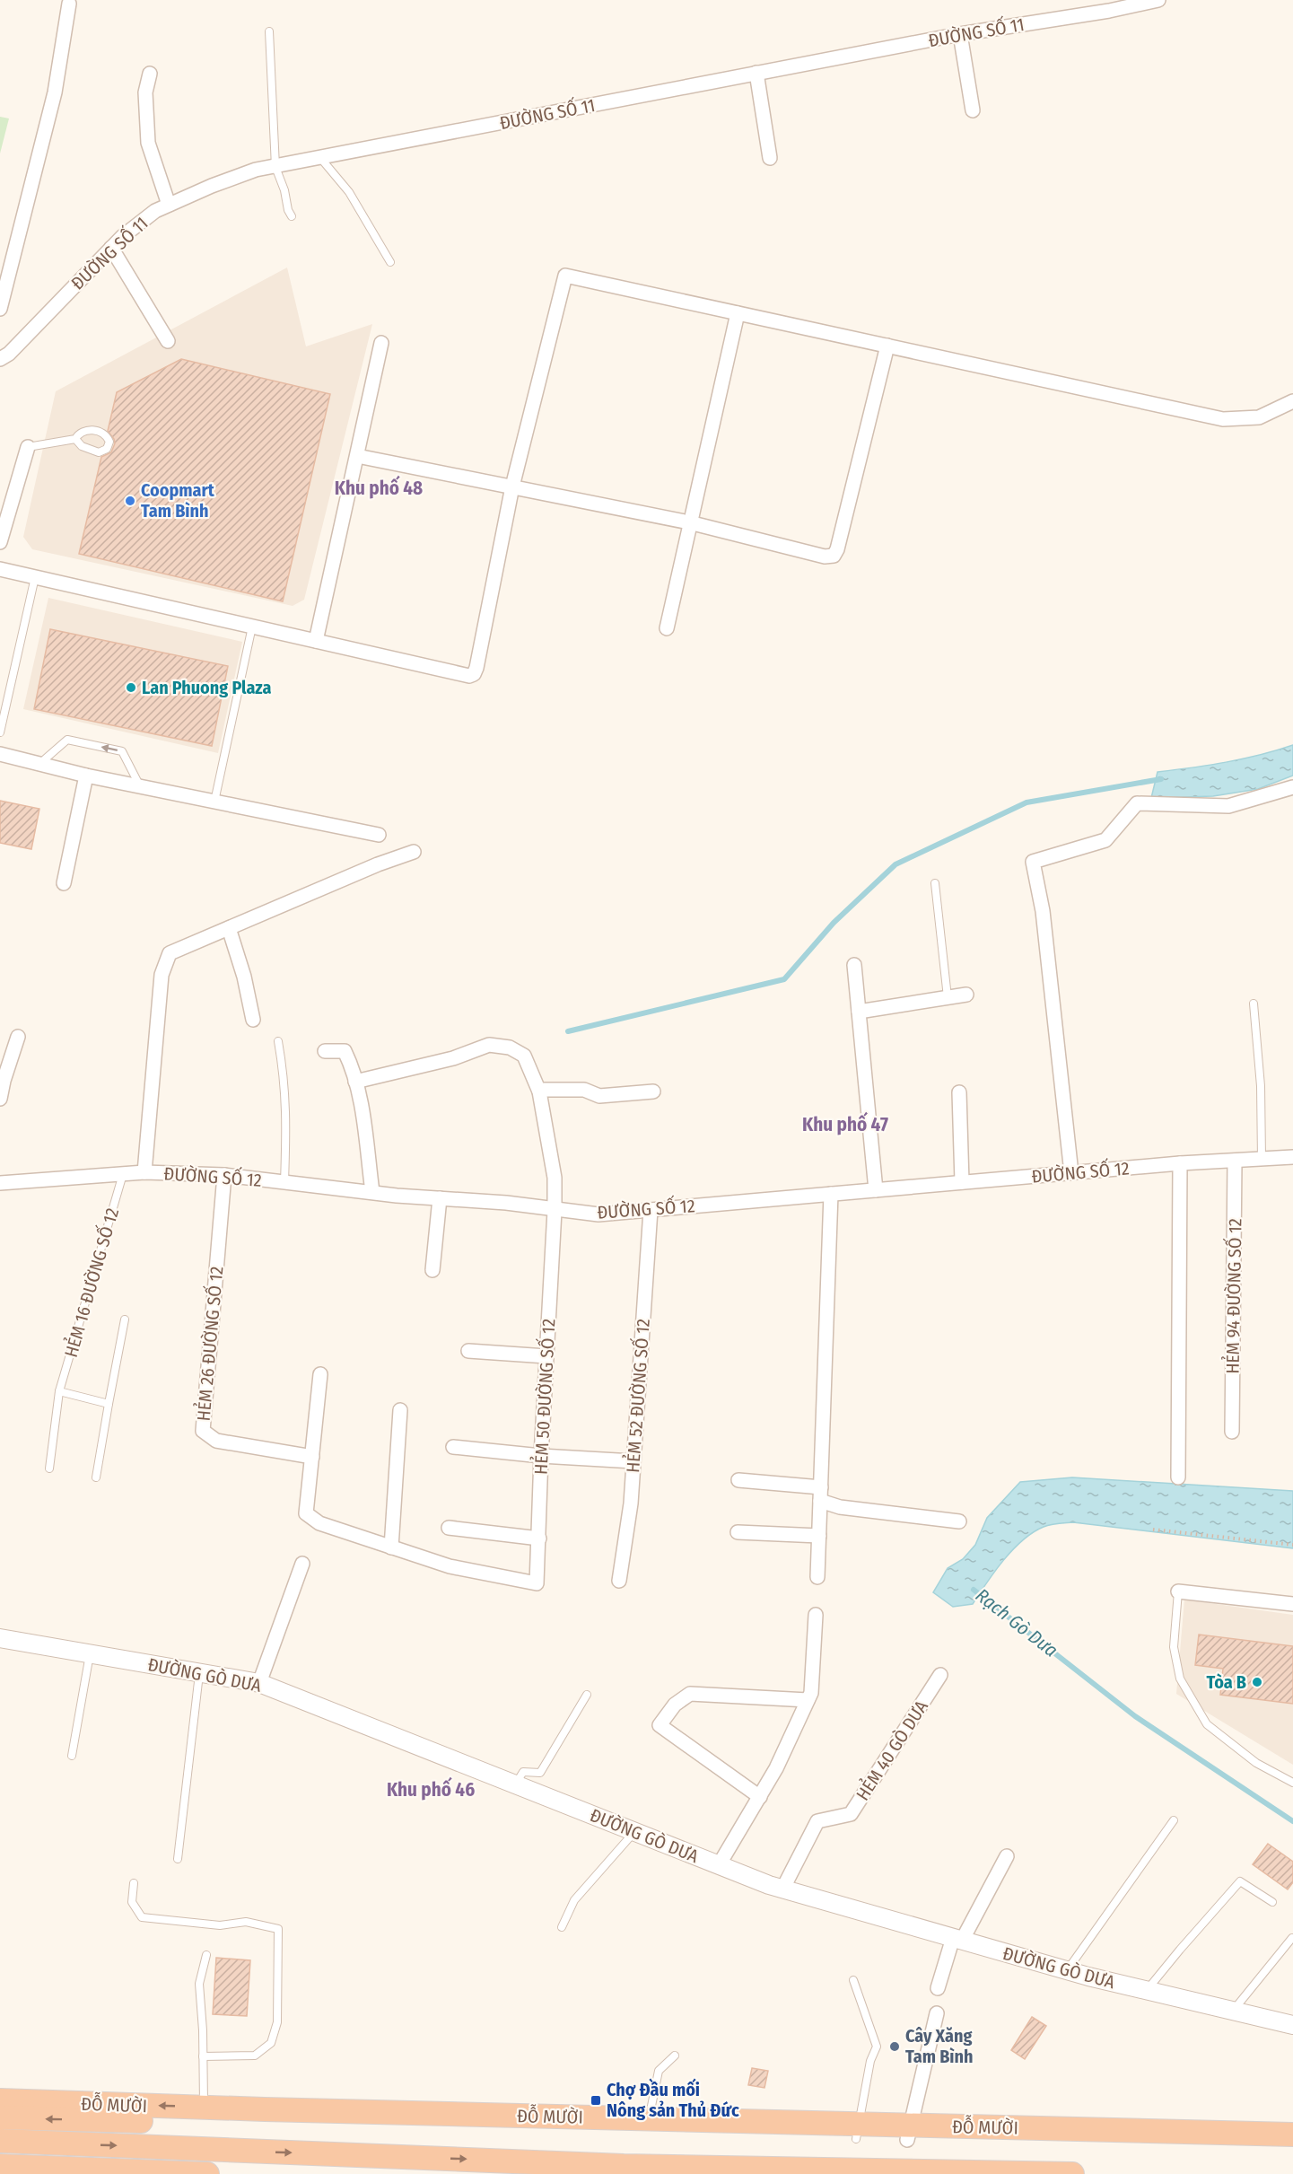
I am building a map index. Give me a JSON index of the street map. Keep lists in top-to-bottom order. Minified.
{"streets":{"highway":["ĐỖ MƯỜI"],"street":["ĐƯỜNG SỐ 11","ĐƯỜNG SỐ 12","HẺM 94 ĐƯỜNG SỐ 12","HẺM 26 ĐƯỜNG SỐ 12","HẺM 52 ĐƯỜNG SỐ 12","HẺM 50 ĐƯỜNG SỐ 12","ĐƯỜNG GÒ DƯA","HẺM 40 GÒ DƯA"],"lane":["HẺM 16 ĐƯỜNG SỐ 12"]},"crossings":[["ĐƯỜNG SỐ 12","HẺM 16 ĐƯỜNG SỐ 12"],["ĐƯỜNG SỐ 12","HẺM 94 ĐƯỜNG SỐ 12"],["ĐƯỜNG SỐ 12","HẺM 26 ĐƯỜNG SỐ 12"],["ĐƯỜNG SỐ 12","HẺM 52 ĐƯỜNG SỐ 12"],["ĐƯỜNG SỐ 12","HẺM 50 ĐƯỜNG SỐ 12"],["ĐƯỜNG GÒ DƯA","HẺM 40 GÒ DƯA"]],"districts":["Khu phố 48","Khu phố 47","Khu phố 46"],"water":["Rạch Gò Dưa"],"places":{"other":["Coopmart Tam Bình","Lan Phuong Plaza","Tòa B","Cây Xăng Tam Bình"],"transit":["Chợ Đầu mối Nông sản Thủ Đức"]}}
